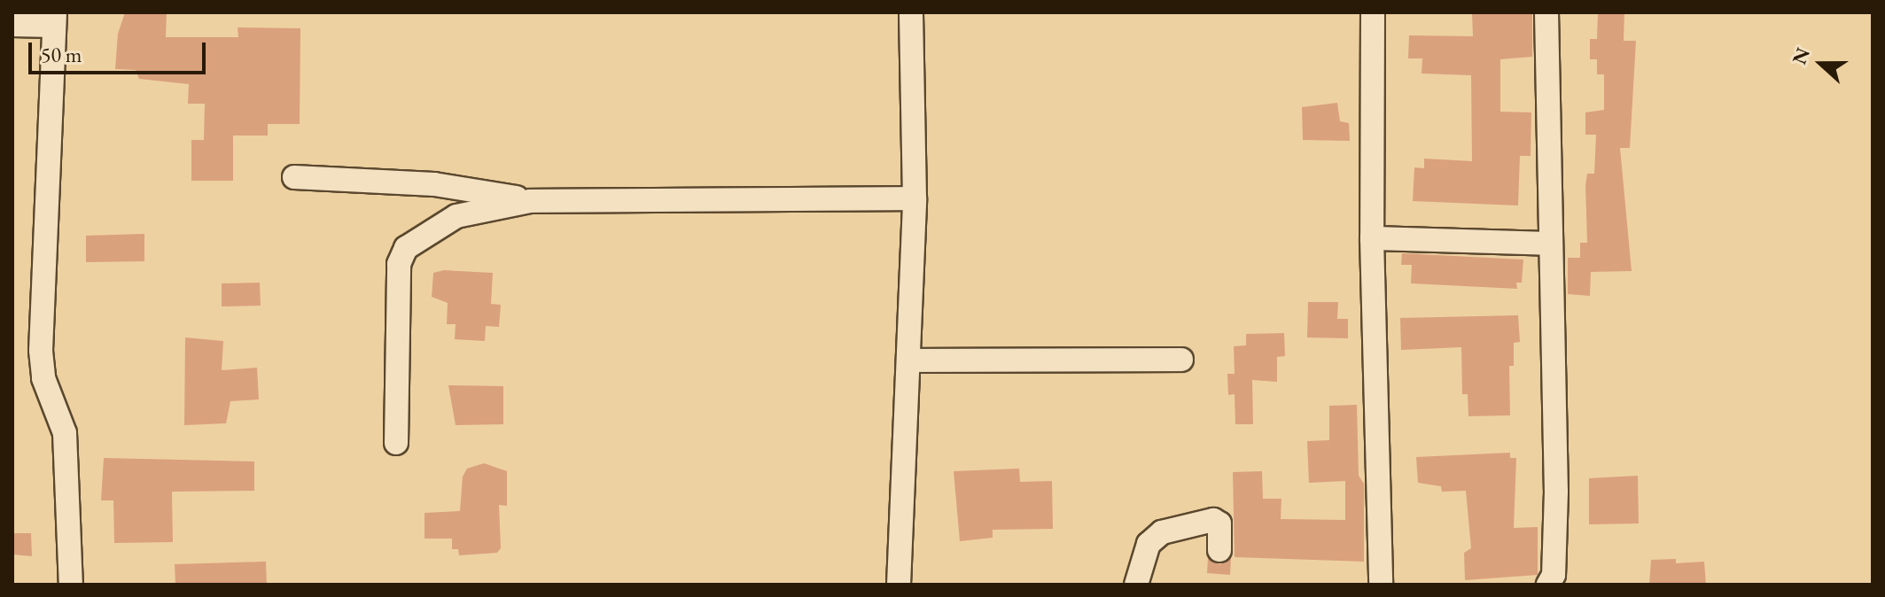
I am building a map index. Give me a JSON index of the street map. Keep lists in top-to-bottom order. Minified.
{"scale_bar":"50 m","north":"left"}
